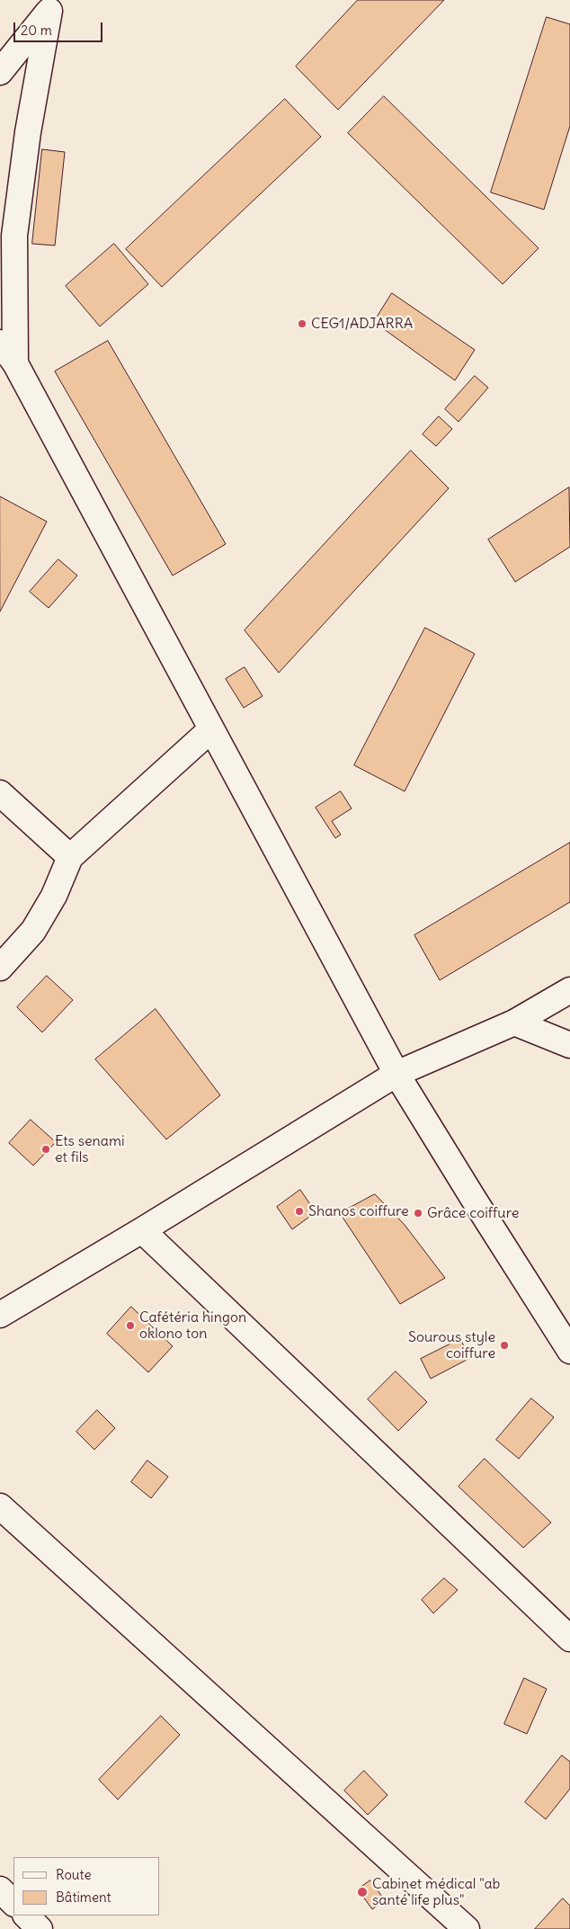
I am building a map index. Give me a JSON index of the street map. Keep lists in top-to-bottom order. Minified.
{"places":["CEG1/ADJARRA","Ets senami et fils","Shanos coiffure","Grâce coiffure","Cafétéria hingon oklono ton","Sourous style coiffure","Cabinet médical \"ab santé life plus\""],"legend":["Route","Bâtiment"],"scale_bar":"20 m"}
